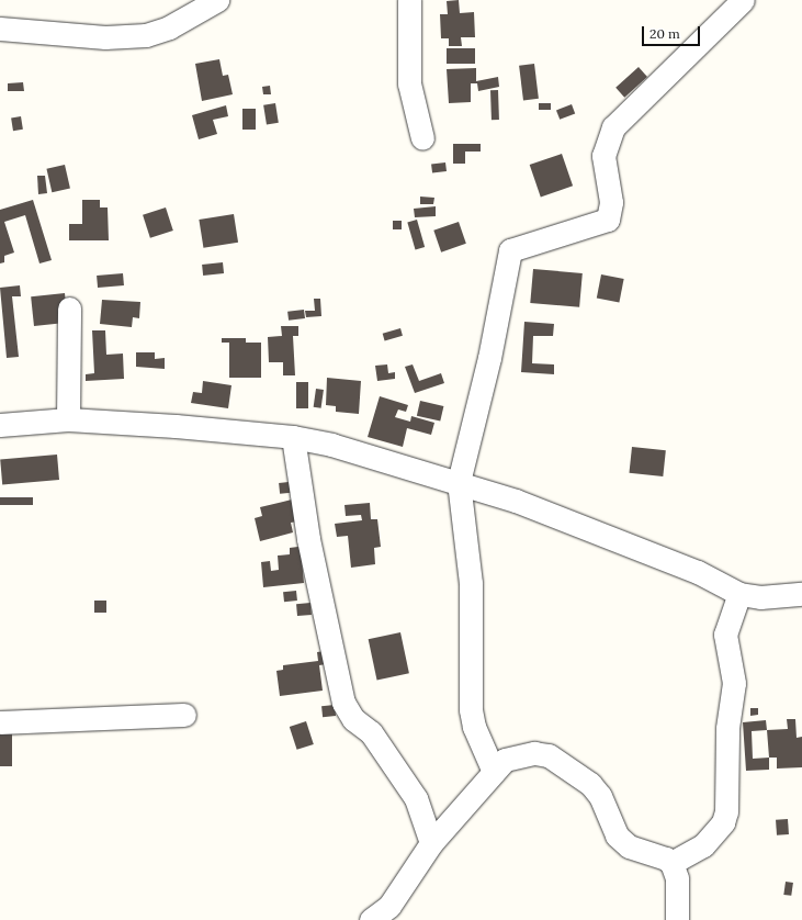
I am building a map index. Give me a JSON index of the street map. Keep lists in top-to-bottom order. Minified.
{"scale_bar":"20 m"}
